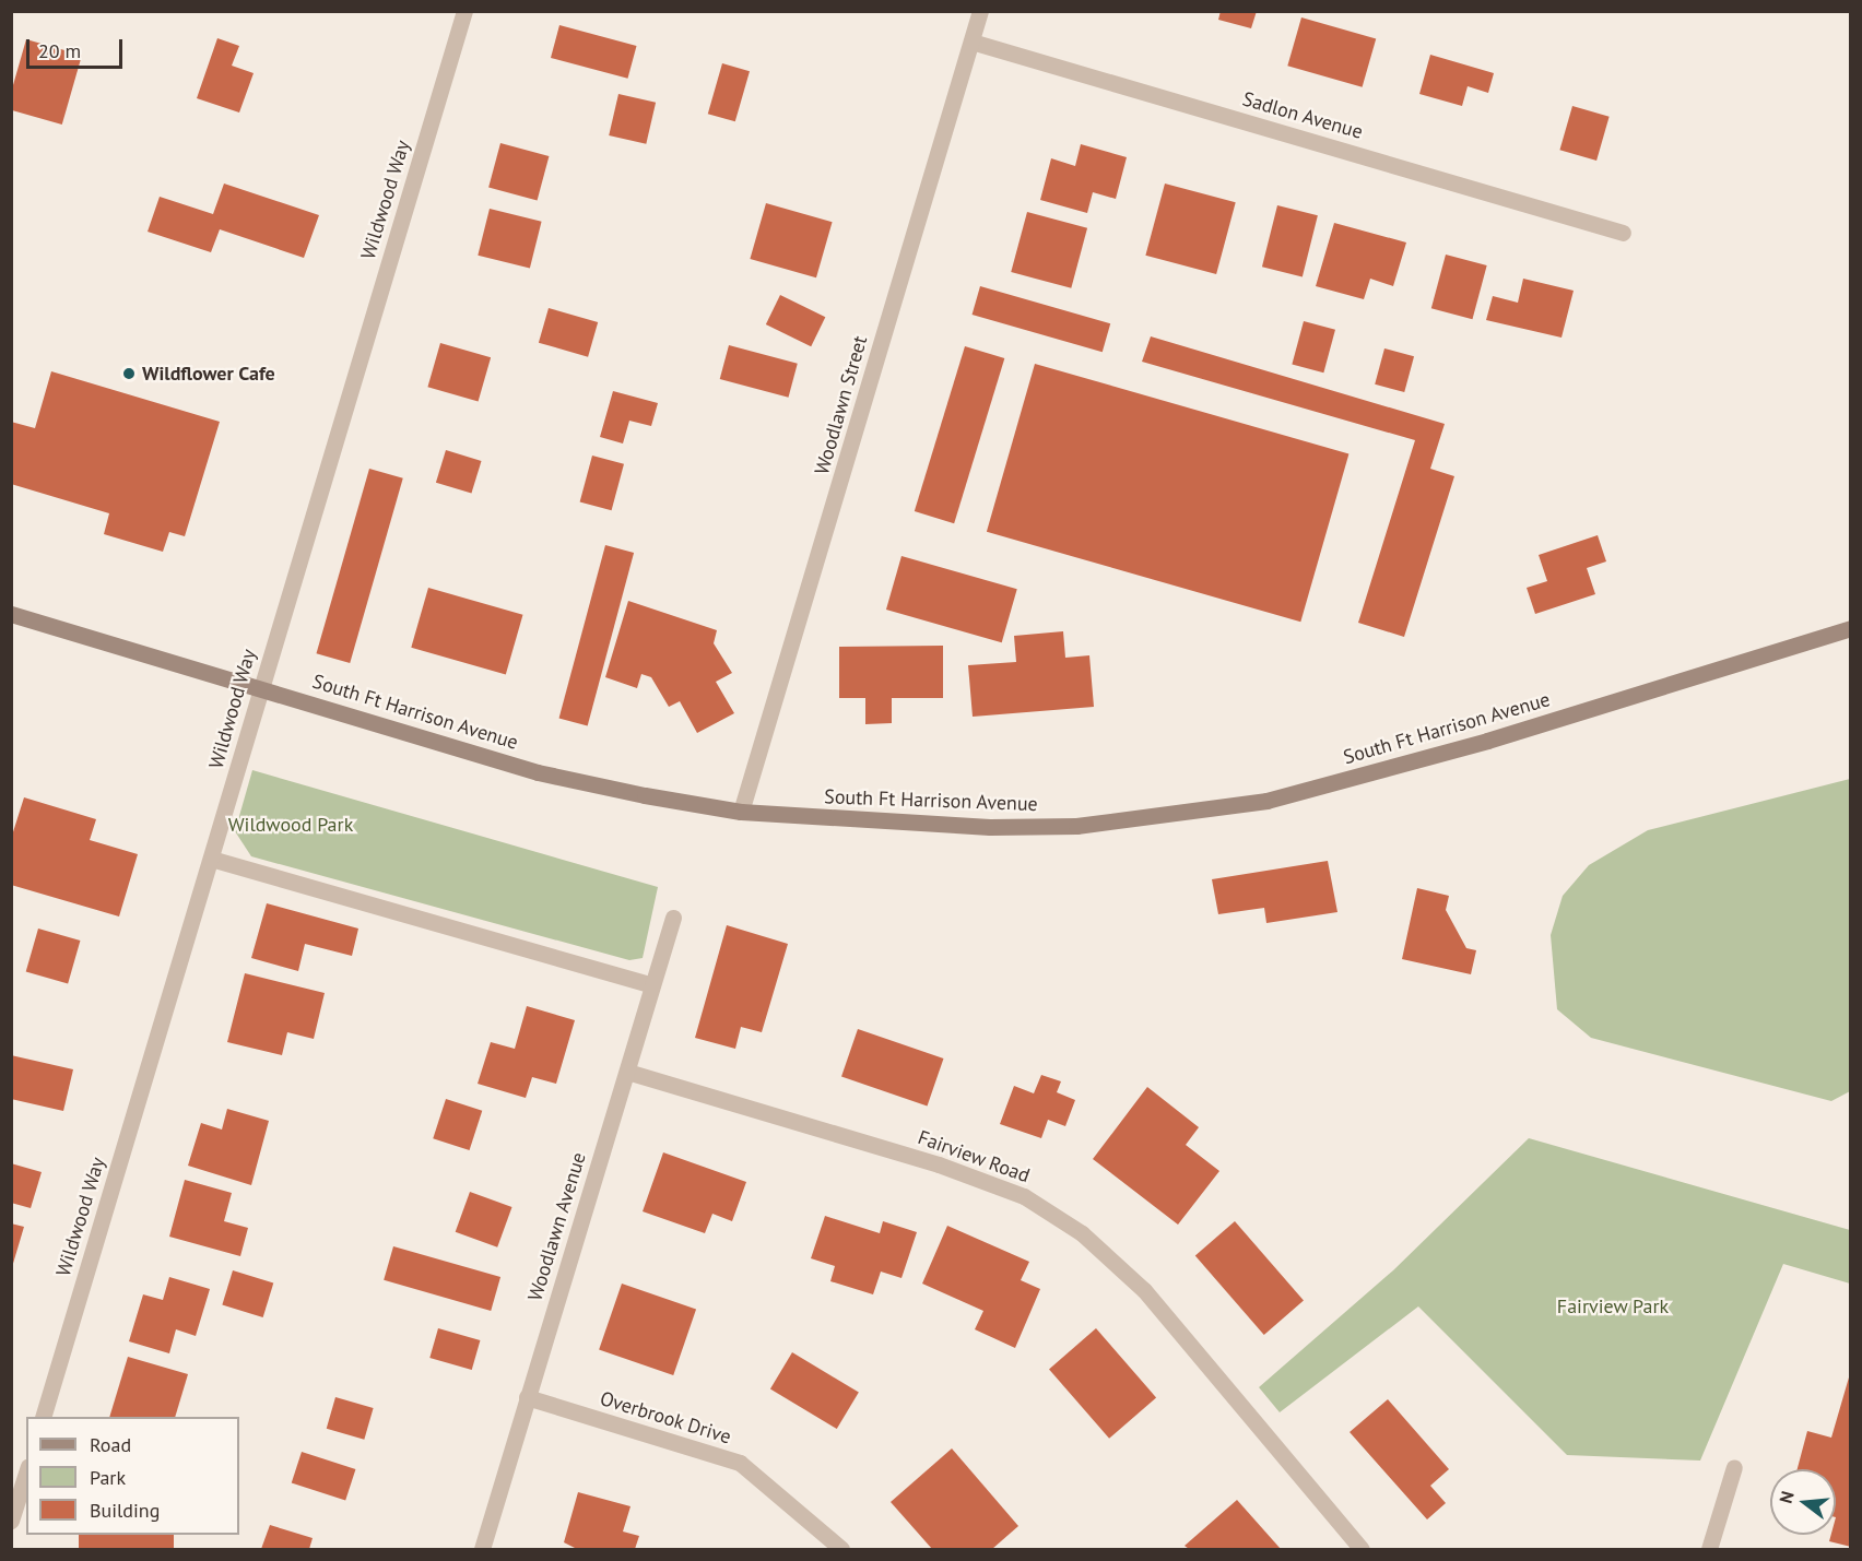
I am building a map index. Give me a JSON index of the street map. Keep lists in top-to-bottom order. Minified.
{"streets":{"main road":["South Ft Harrison Avenue"],"street":["Sadlon Avenue","Wildwood Way","Woodlawn Street","Fairview Road","Woodlawn Avenue","Overbrook Drive"]},"crossings":[["Sadlon Avenue","Woodlawn Street"],["Wildwood Way","South Ft Harrison Avenue"],["Woodlawn Street","South Ft Harrison Avenue"],["Fairview Road","Woodlawn Avenue"],["Woodlawn Avenue","Overbrook Drive"]],"parks":["Wildwood Park","Fairview Park"],"places":["Wildflower Cafe"],"legend":["Road","Park","Building"],"scale_bar":"20 m","north":"left"}
